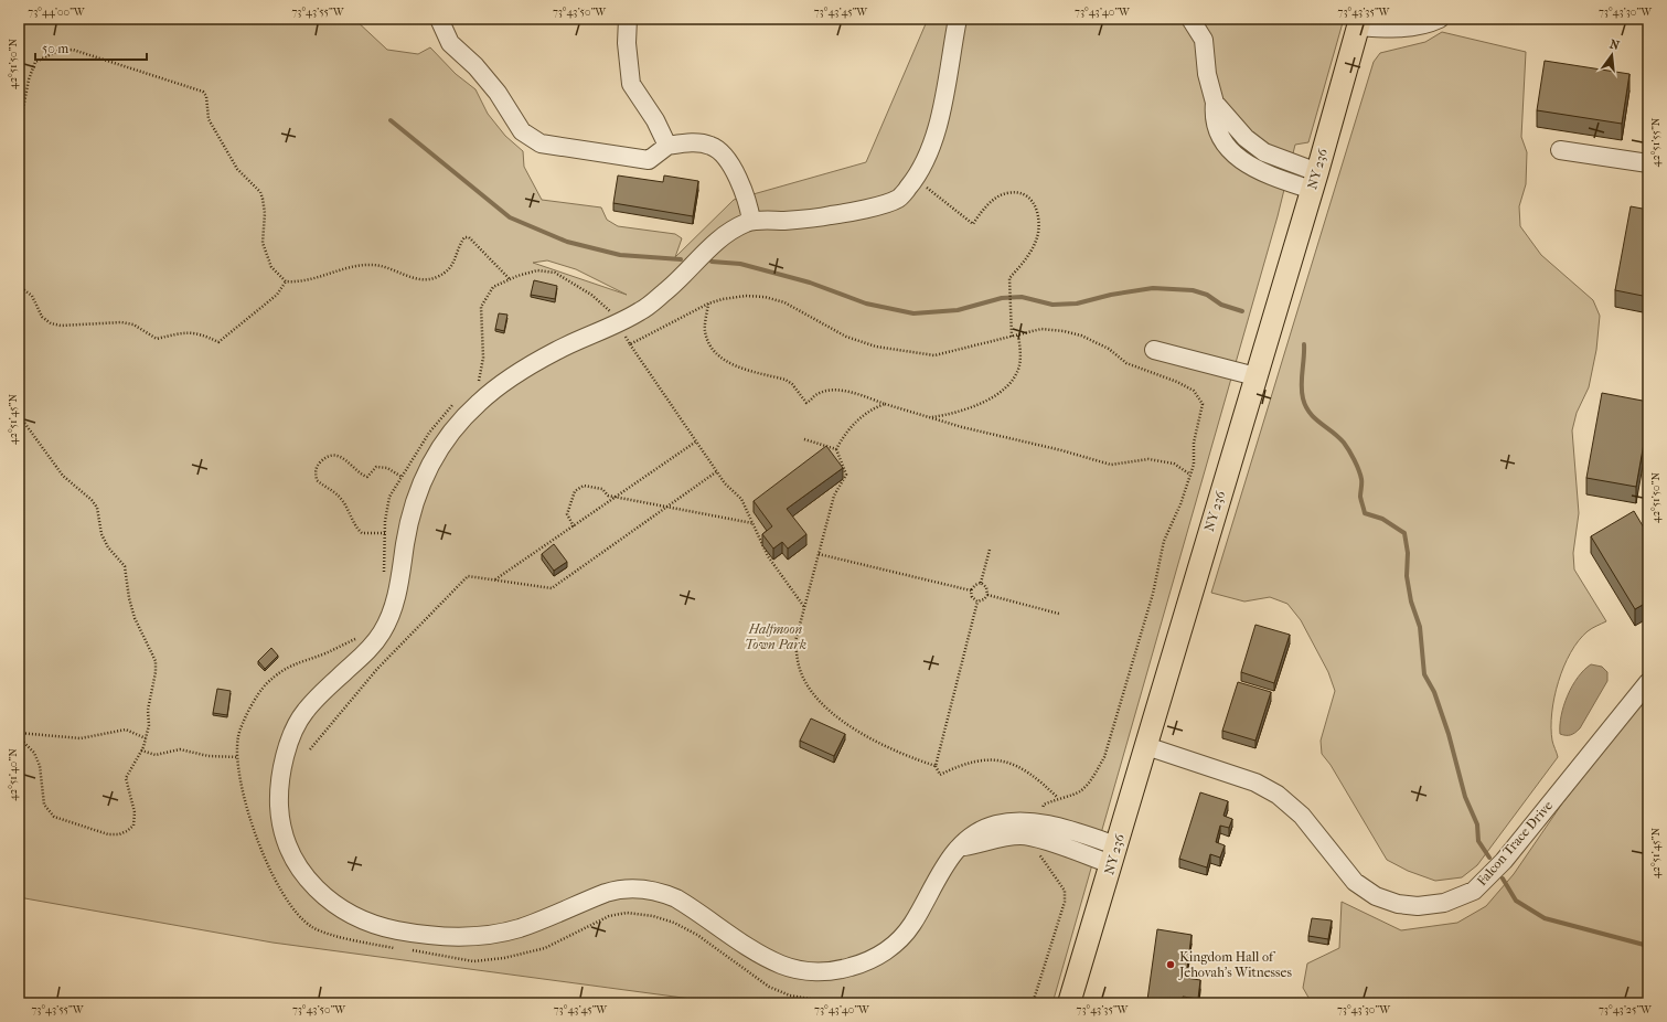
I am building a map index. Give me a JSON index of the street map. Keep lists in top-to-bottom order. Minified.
{"streets":{"main road":["NY 236"],"street":["Falcon Trace Drive"]},"crossings":[["NY 236","Falcon Trace Drive"]],"parks":["Halfmoon Town Park"],"places":["Kingdom Hall of Jehovah’s Witnesses"],"scale_bar":"50 m","north":"top","coordinates":["73°44'00\"W","73°43'55\"W","73°43'50\"W","73°43'45\"W","73°43'40\"W","73°43'35\"W","73°43'30\"W","42°51'50\"N","42°51'55\"N","42°51'45\"N","42°51'40\"N","73°43'25\"W"]}
